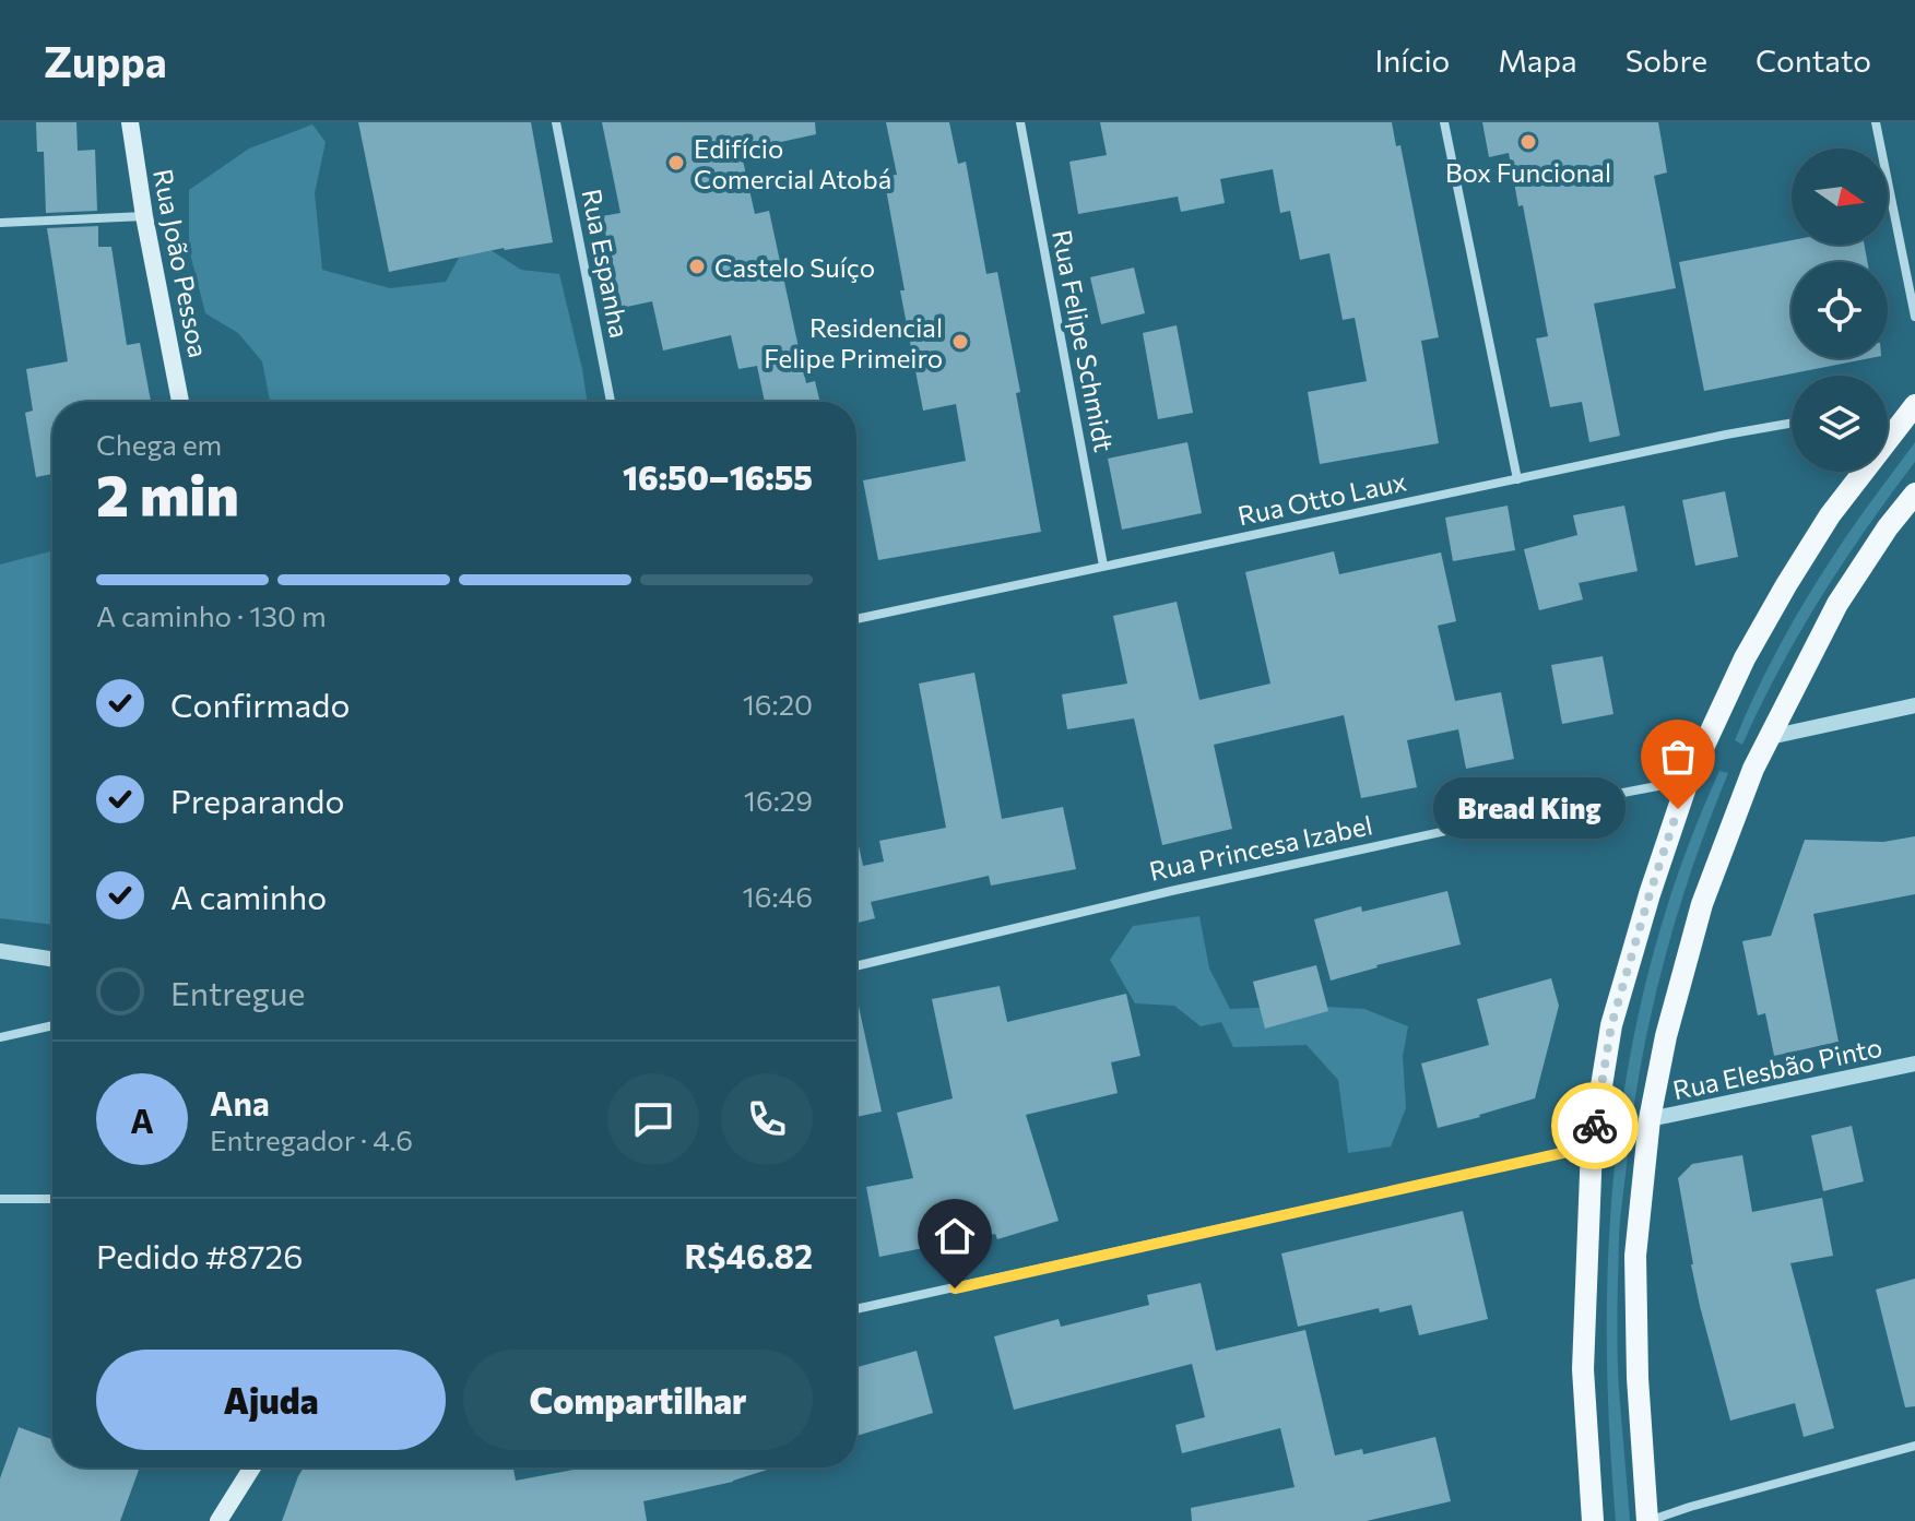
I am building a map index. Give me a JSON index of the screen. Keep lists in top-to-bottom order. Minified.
{"streets":{"main road":["Rua João Pessoa"],"street":["Rua Espanha","Rua Felipe Schmidt","Rua Otto Laux","Rua Princesa Izabel","Rua Elesbão Pinto"]},"crossings":[["Rua Felipe Schmidt","Rua Otto Laux"]],"places":["Box Funcional","Edifício Comercial Atobá","Castelo Suíço","Residencial Felipe Primeiro","Bread King"],"north":"right","page":{"header":"Zuppa","nav":["Início","Mapa","Sobre","Contato"],"heading":["2 min","Chega em","16:50–16:55"],"panel":["Ana","Entregador · 4.6","Pedido #8726","R$46.82"],"bar":"A caminho · 130 m","list":[["Confirmado","16:20"],["Preparando","16:29"],["A caminho","16:46"],"Entregue"],"bubble":"Bread King","round":"A","buttons":["Ajuda","Compartilhar"]}}
